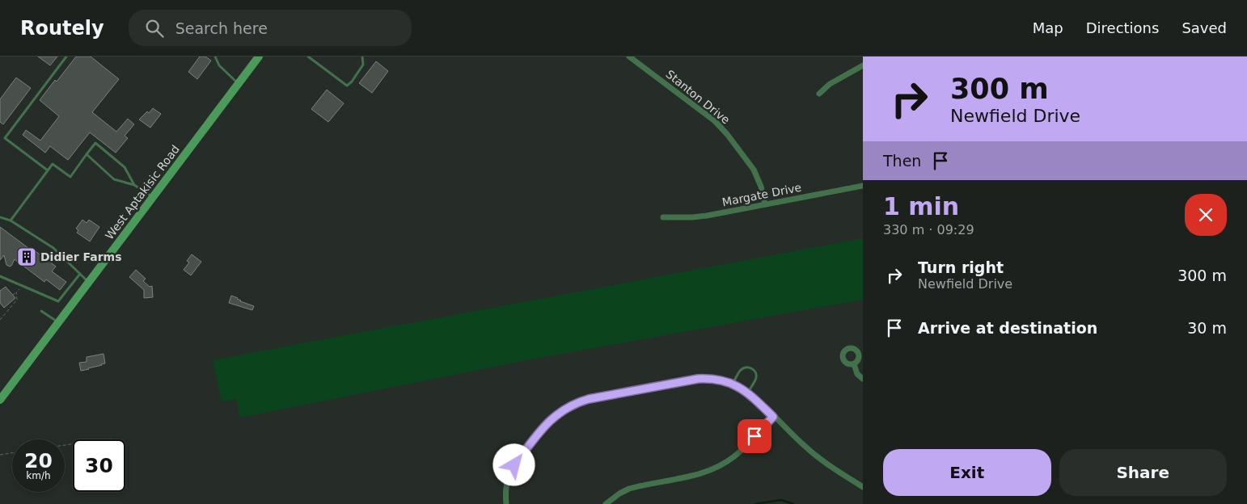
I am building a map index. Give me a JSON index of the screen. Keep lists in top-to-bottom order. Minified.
{"streets":{"main road":["West Aptakisic Road"],"street":["Stanton Drive","Margate Drive"]},"crossings":[["Stanton Drive","Margate Drive"]],"places":{"building":["Didier Farms"]},"page":{"header":"Routely","search":"Search here","nav":["Map","Directions","Saved"],"turn":["300 m","Newfield Drive"],"then":"Then","heading":["1 min","330 m · 09:29"],"list":[{"name":"Turn right","note":"Newfield Drive","value":"300 m"},{"name":"Arrive at destination","value":"30 m"}],"speed":"20 km/h","limit":"30","buttons":["Exit","Share"]}}
